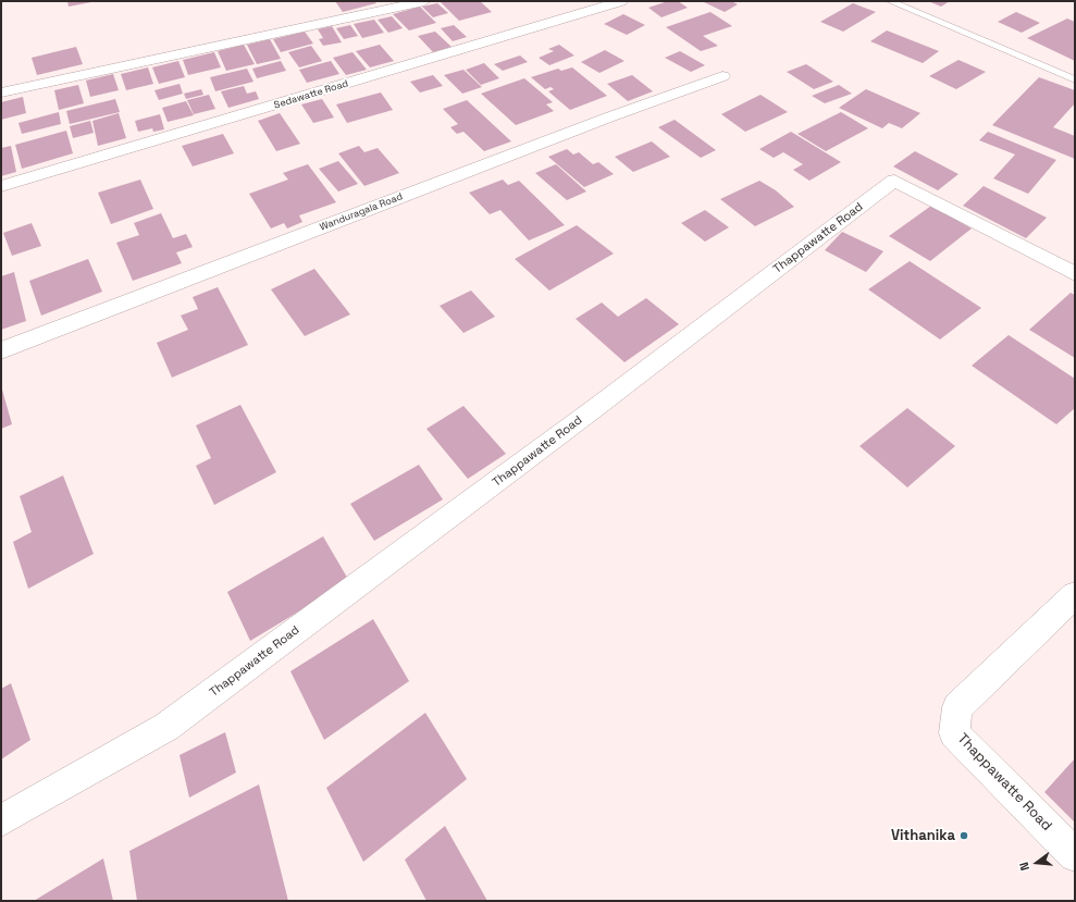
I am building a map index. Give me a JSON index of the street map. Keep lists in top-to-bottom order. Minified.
{"streets":{"street":["Sedawatte Road","Wanduragala Road","Thappawatte Road"]},"places":["Vithanika"],"north":"left"}
